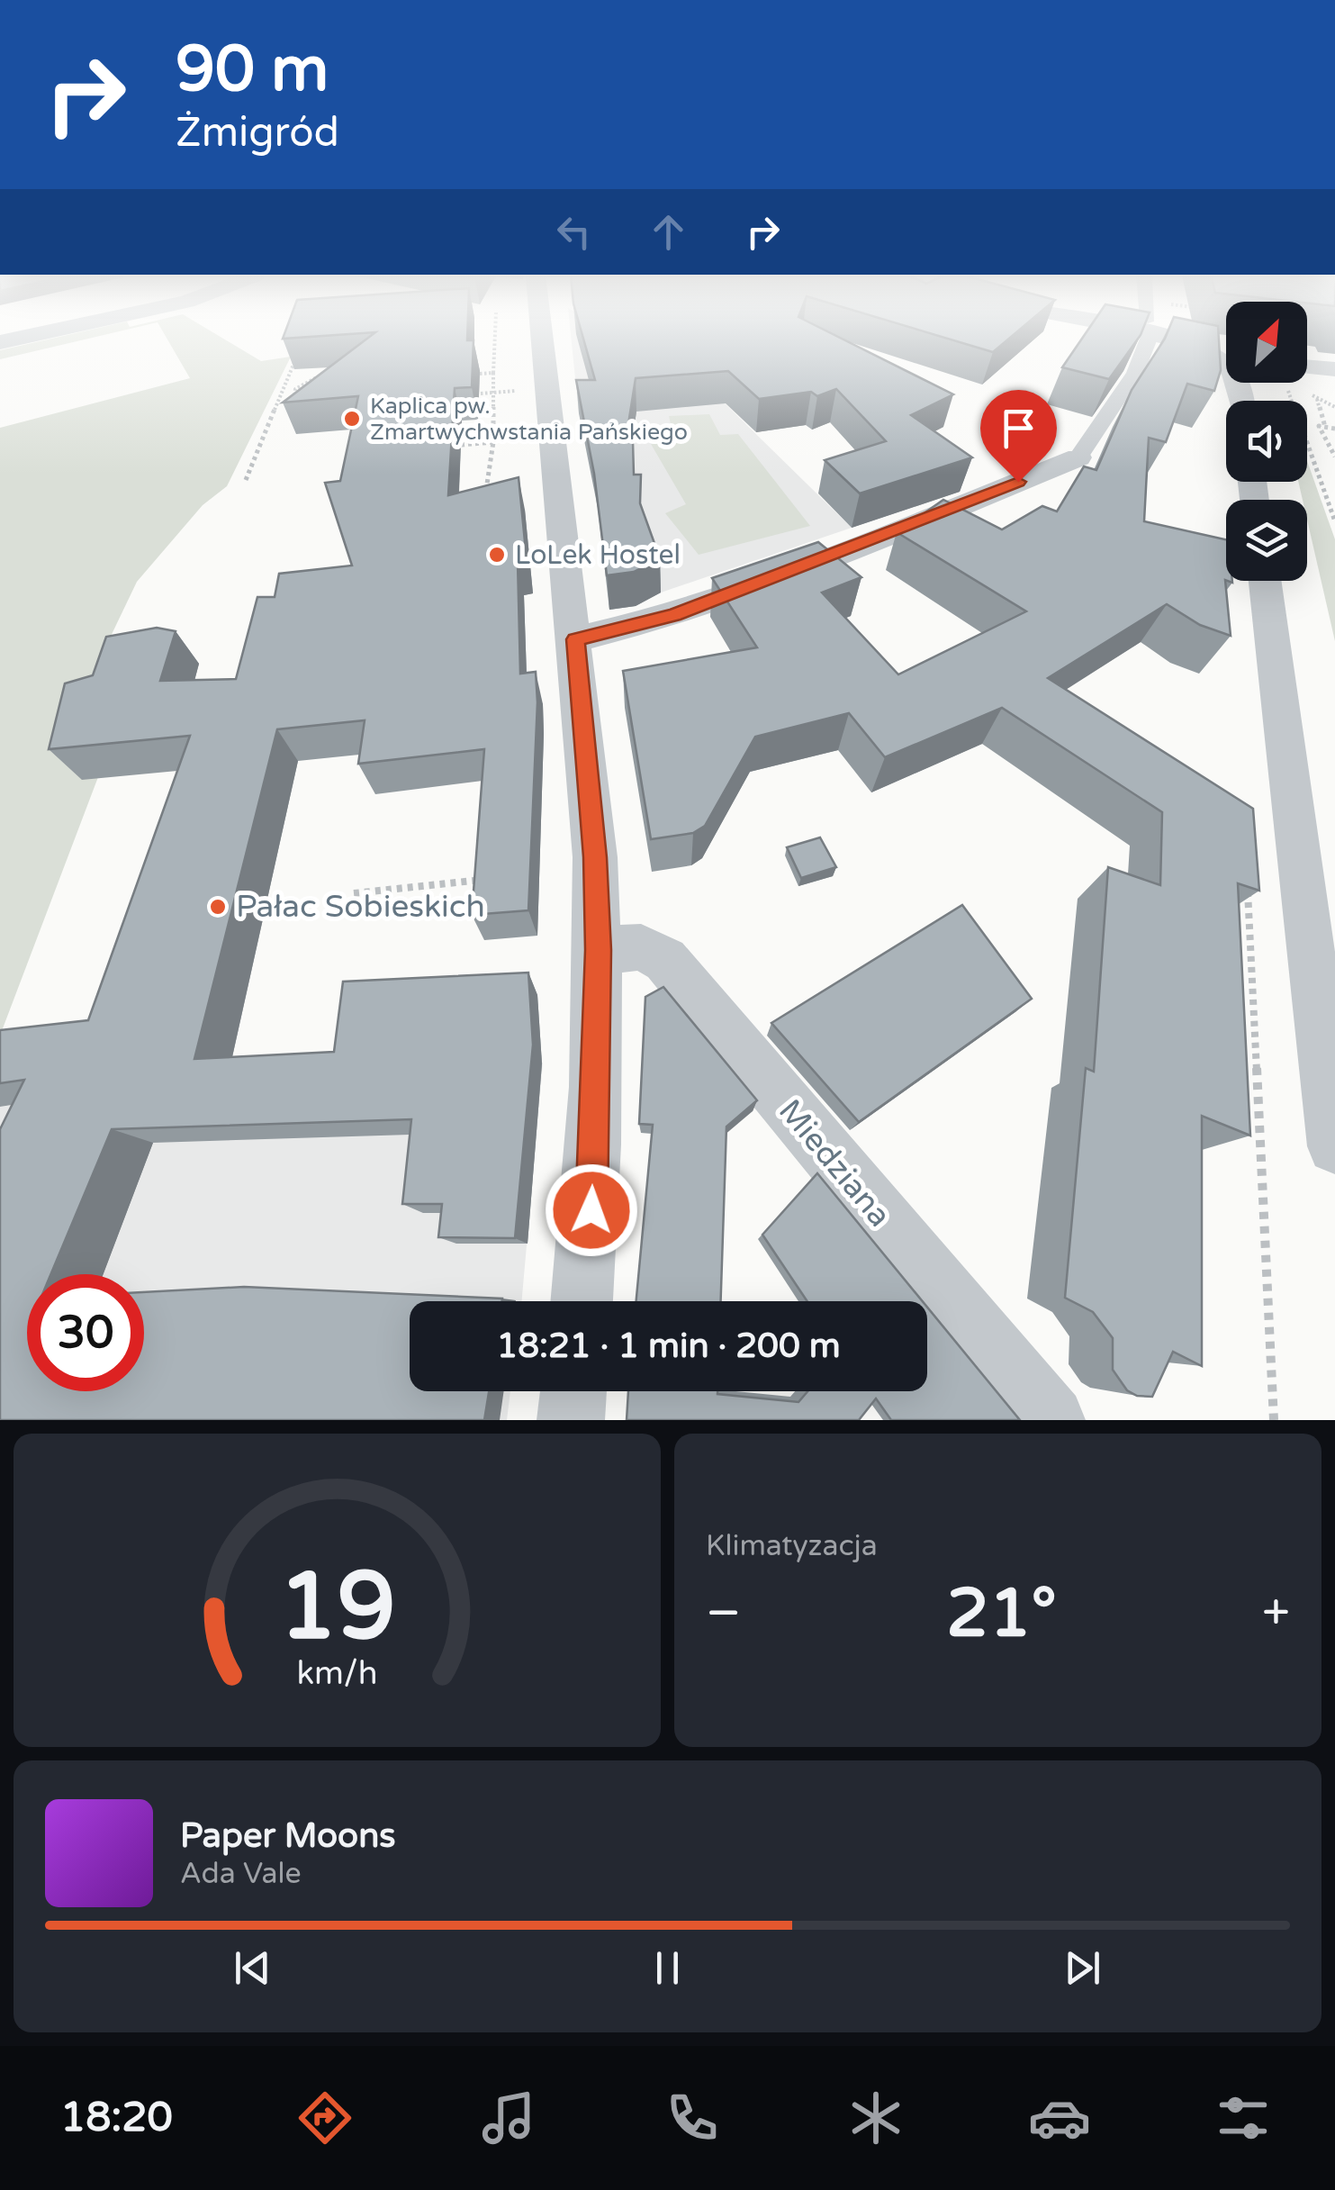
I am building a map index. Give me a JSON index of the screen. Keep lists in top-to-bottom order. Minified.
{"streets":{"street":["Miedziana"]},"places":["Kaplica pw. Zmartwychwstania Pańskiego","LoLek Hostel","Pałac Sobieskich"],"north":"top right","page":{"turn":["90 m","Żmigród"],"limit":"30","trip":"18:21 · 1 min · 200 m","tile":"Klimatyzacja","heat":["−","21°","+"],"song":["Paper Moons","Ada Vale"],"tabs":"18:20","gauge":["19","km/h"]}}
